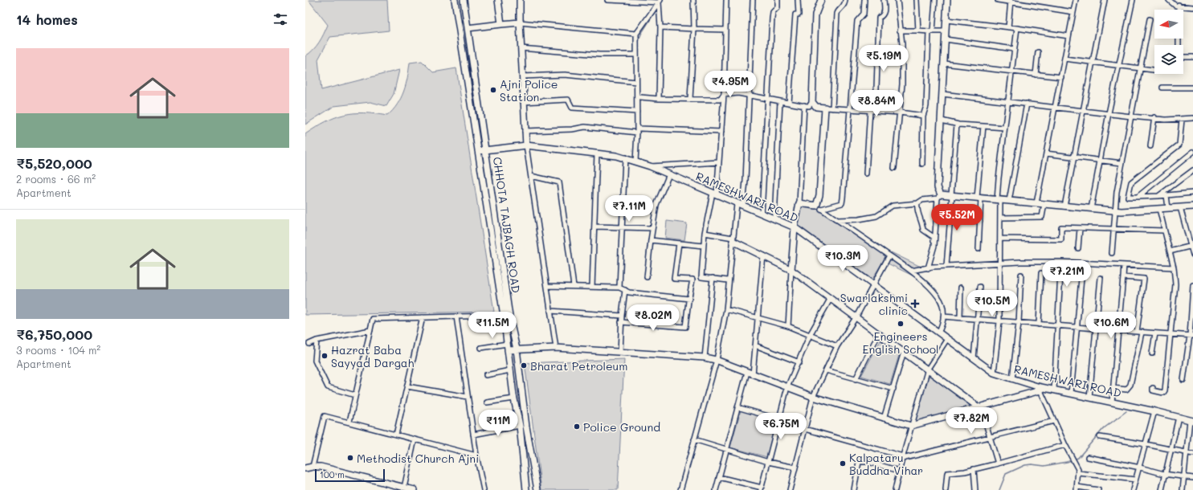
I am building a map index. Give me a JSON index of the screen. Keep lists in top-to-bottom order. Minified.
{"streets":{"street":["RAMESHWARI ROAD","CHHOTA TAJBAGH ROAD"]},"crossings":[["RAMESHWARI ROAD","CHHOTA TAJBAGH ROAD"]],"places":{"other":["Ajni Police Station","Engineers English School","Hazrat Baba Sayyad Dargah","Bharat Petroleum","Police Ground","Methodist Church Ajni","Kalpataru Buddha Vihar"],"health":["Swarlakshmi clinic"]},"scale_bar":"100 m","north":"left","page":{"heading":"14 homes","list":[{"name":"₹5,520,000","note":"2 rooms · 66 m² · Apartment"},{"name":"₹6,750,000","note":"3 rooms · 104 m² · Apartment"}],"price":["₹5.19M","₹4.95M","₹8.84M","₹7.11M","₹5.52M","₹10.3M","₹7.21M","₹10.5M","₹8.02M","₹11.5M","₹10.6M","₹7.82M","₹11M","₹6.75M"],"scale":"100 m"}}
